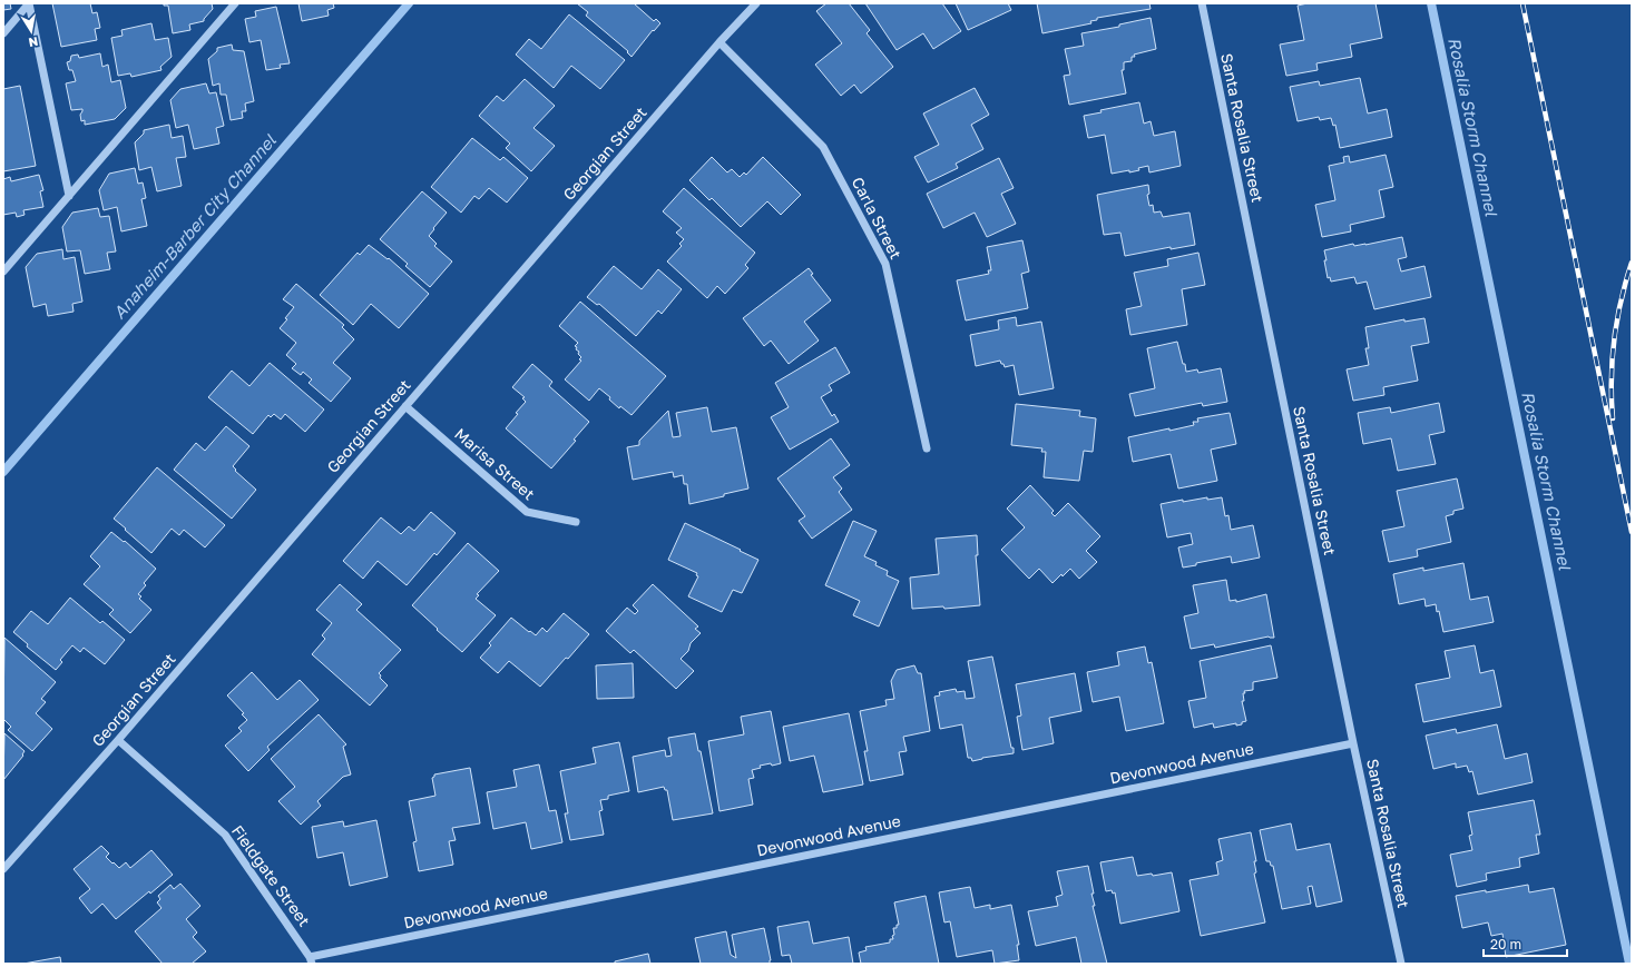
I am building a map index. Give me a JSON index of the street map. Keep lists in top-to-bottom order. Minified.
{"streets":{"street":["Santa Rosalia Street","Georgian Street","Carla Street","Marisa Street","Devonwood Avenue","Fieldgate Street"]},"crossings":[["Santa Rosalia Street","Devonwood Avenue"],["Georgian Street","Carla Street"],["Georgian Street","Marisa Street"],["Georgian Street","Fieldgate Street"],["Devonwood Avenue","Fieldgate Street"]],"water":["Rosalia Storm Channel","Anaheim-Barber City Channel"],"scale_bar":"20 m","north":"bottom"}
